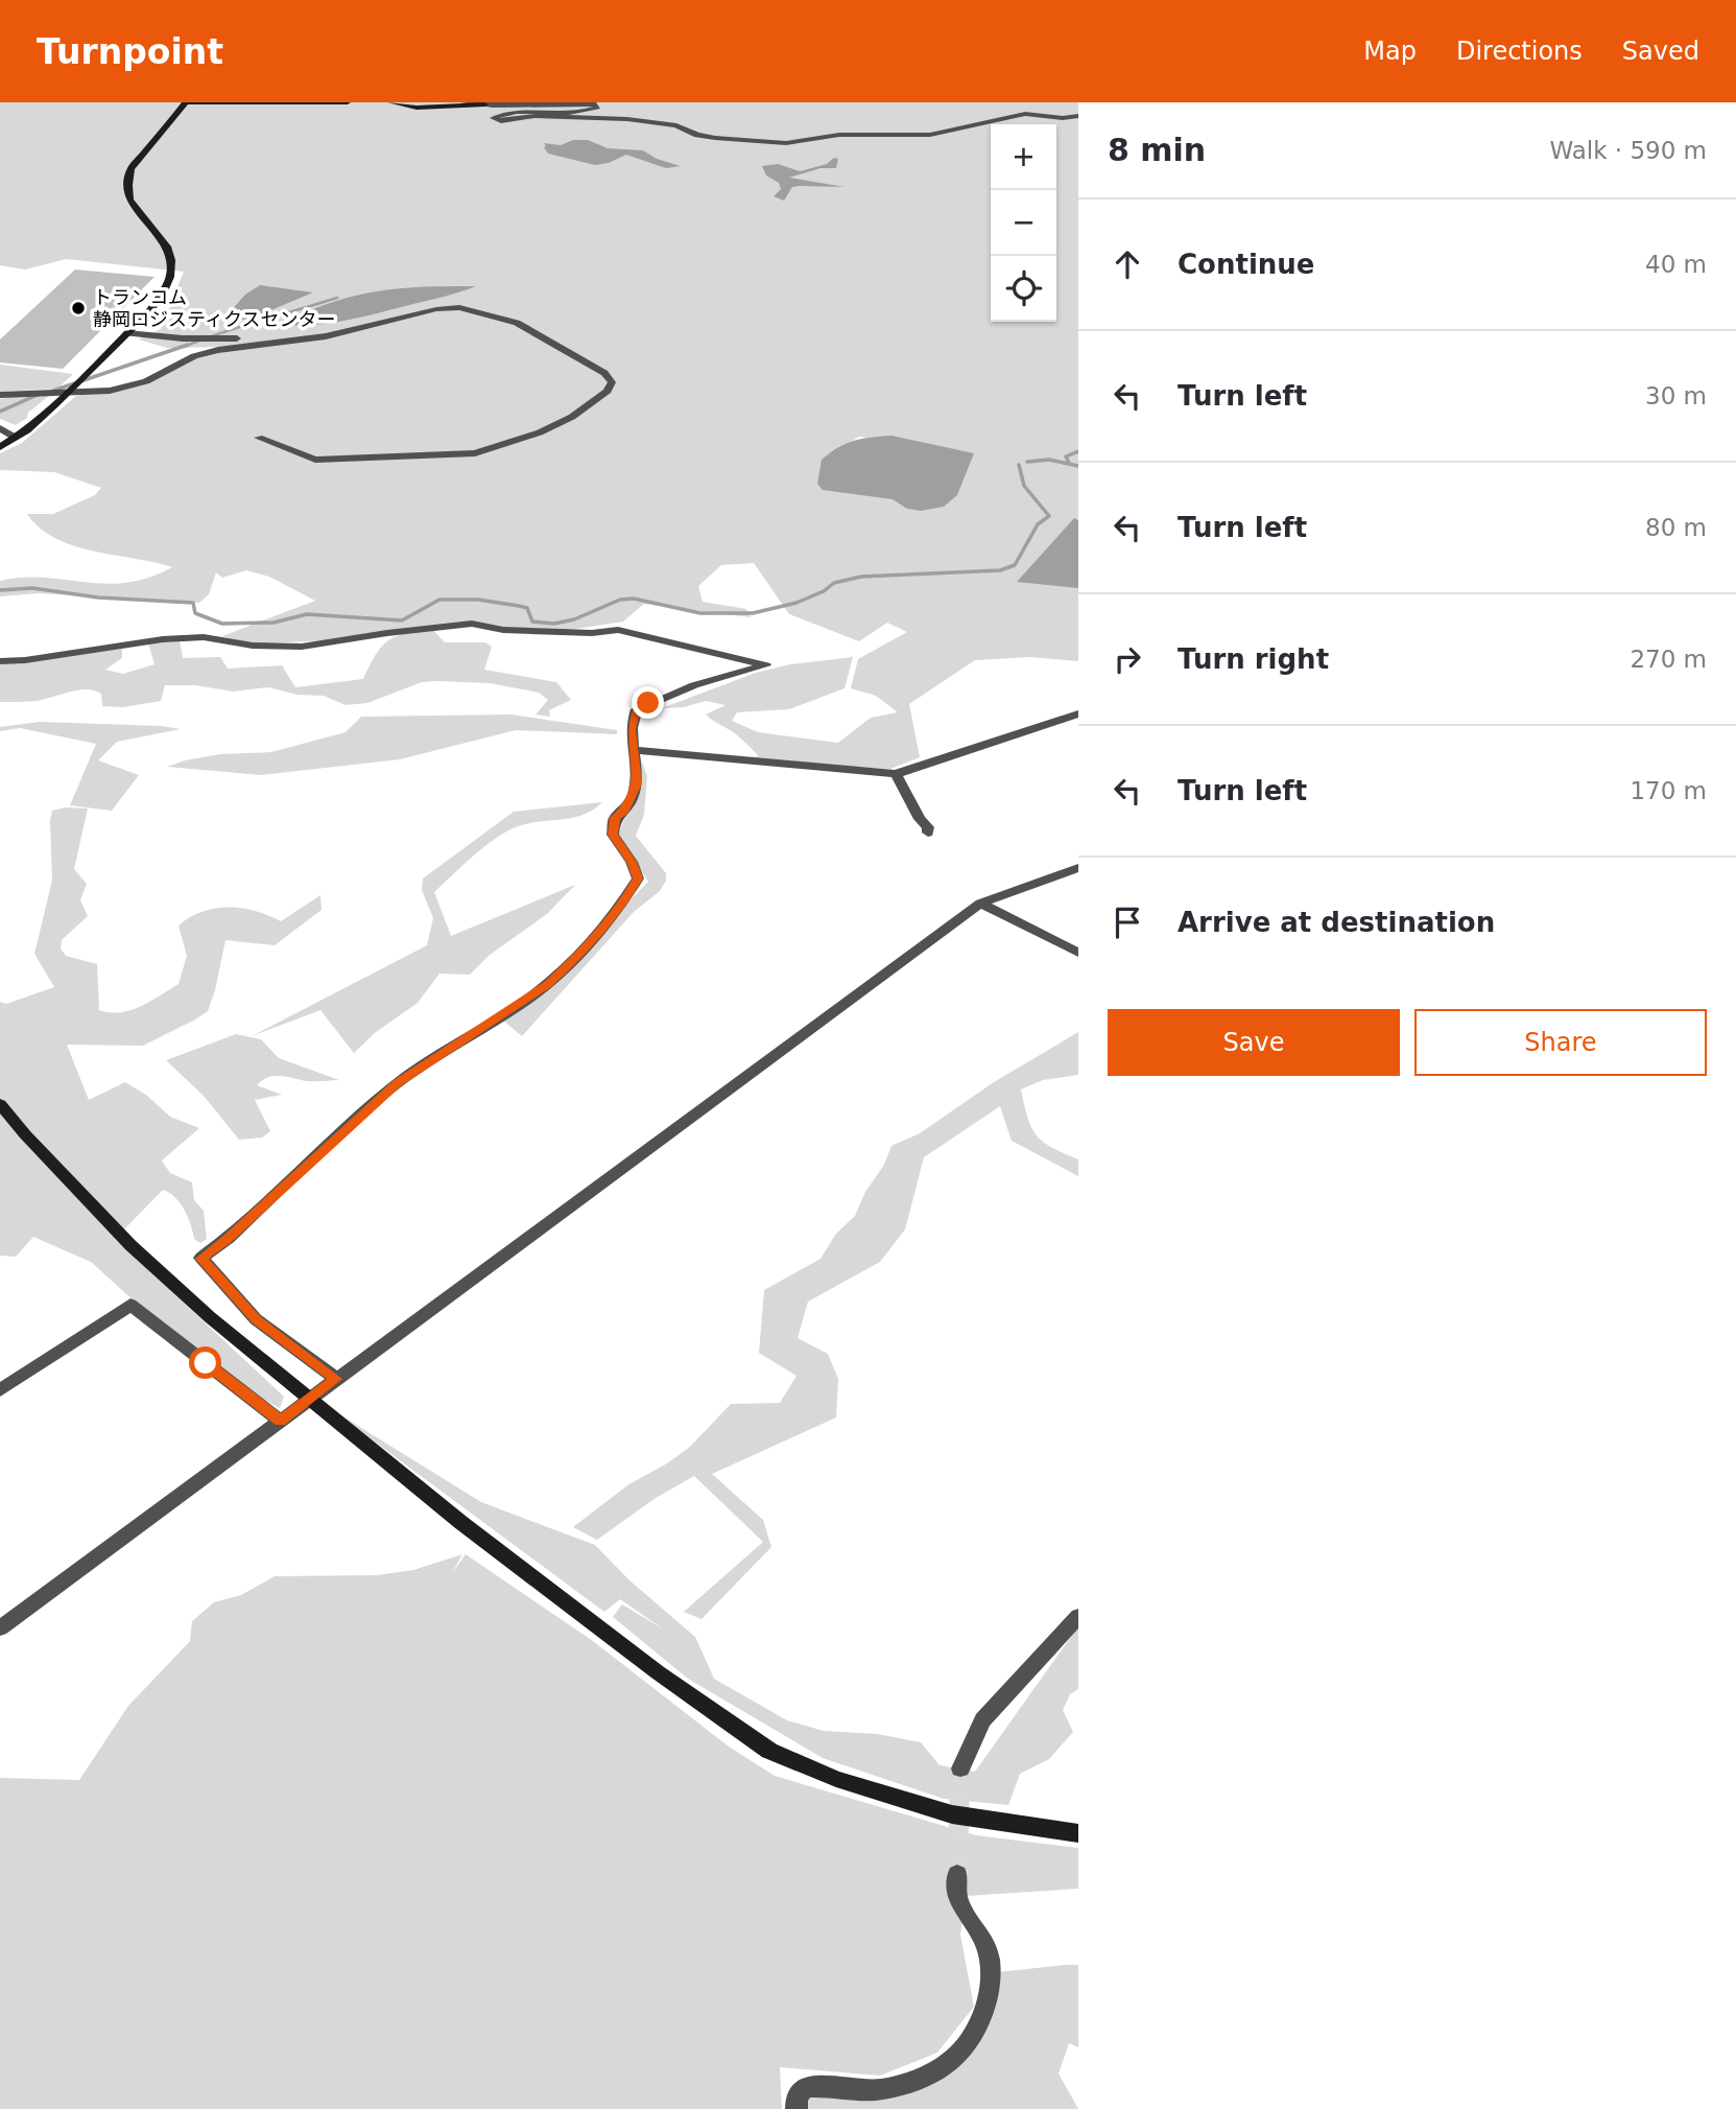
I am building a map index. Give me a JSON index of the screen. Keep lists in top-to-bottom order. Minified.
{"places":["トランコム 静岡ロジスティクスセンター"],"page":{"header":"Turnpoint","nav":["Map","Directions","Saved"],"heading":["8 min","Walk · 590 m"],"map_buttons":["+","−"],"list":[["Continue","40 m"],["Turn left","30 m"],["Turn left","80 m"],["Turn right","270 m"],["Turn left","170 m"],"Arrive at destination"],"buttons":["Save","Share"]}}
